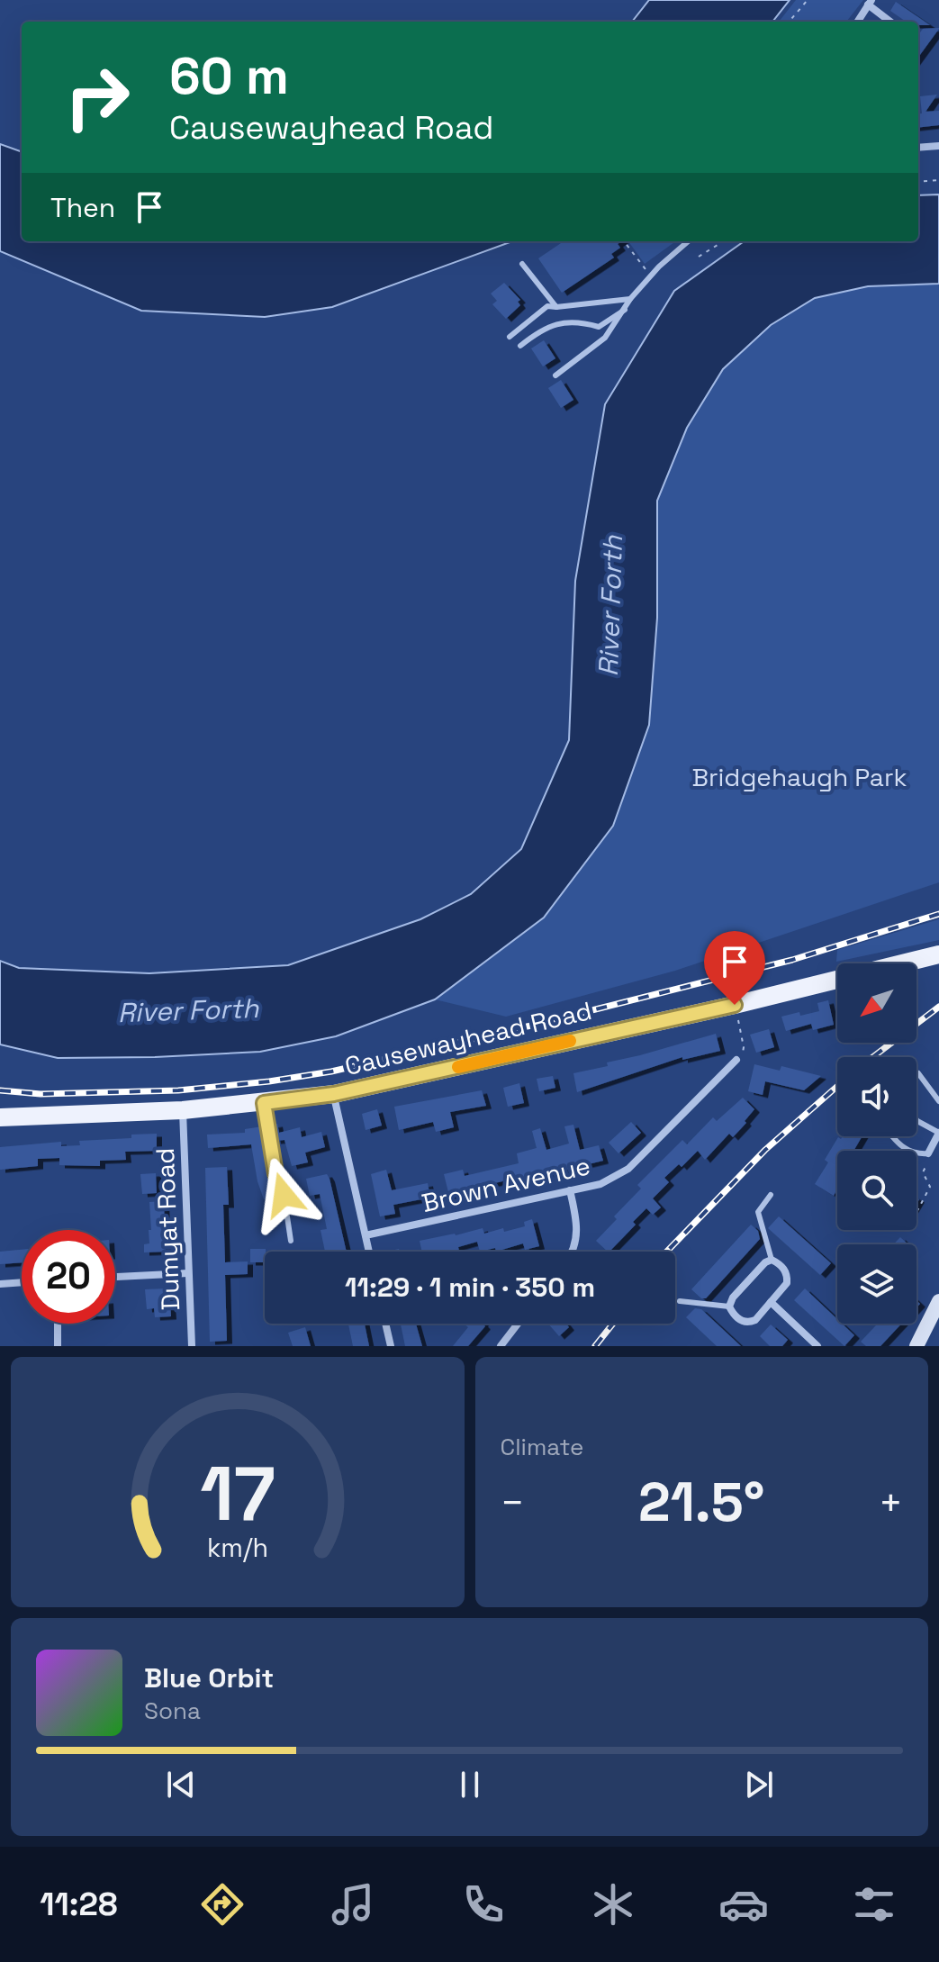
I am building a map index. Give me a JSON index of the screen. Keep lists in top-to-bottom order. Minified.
{"streets":{"main road":["Causewayhead Road"],"street":["Brown Avenue","Dumyat Road"]},"crossings":[["Causewayhead Road","Dumyat Road"]],"water":["River Forth"],"parks":["Bridgehaugh Park"],"north":"bottom left","page":{"turn":["60 m","Causewayhead Road"],"then":"Then","limit":"20","trip":"11:29 · 1 min · 350 m","tile":"Climate","heat":["−","21.5°","+"],"song":["Blue Orbit","Sona"],"tabs":"11:28","gauge":["17","km/h"]}}
